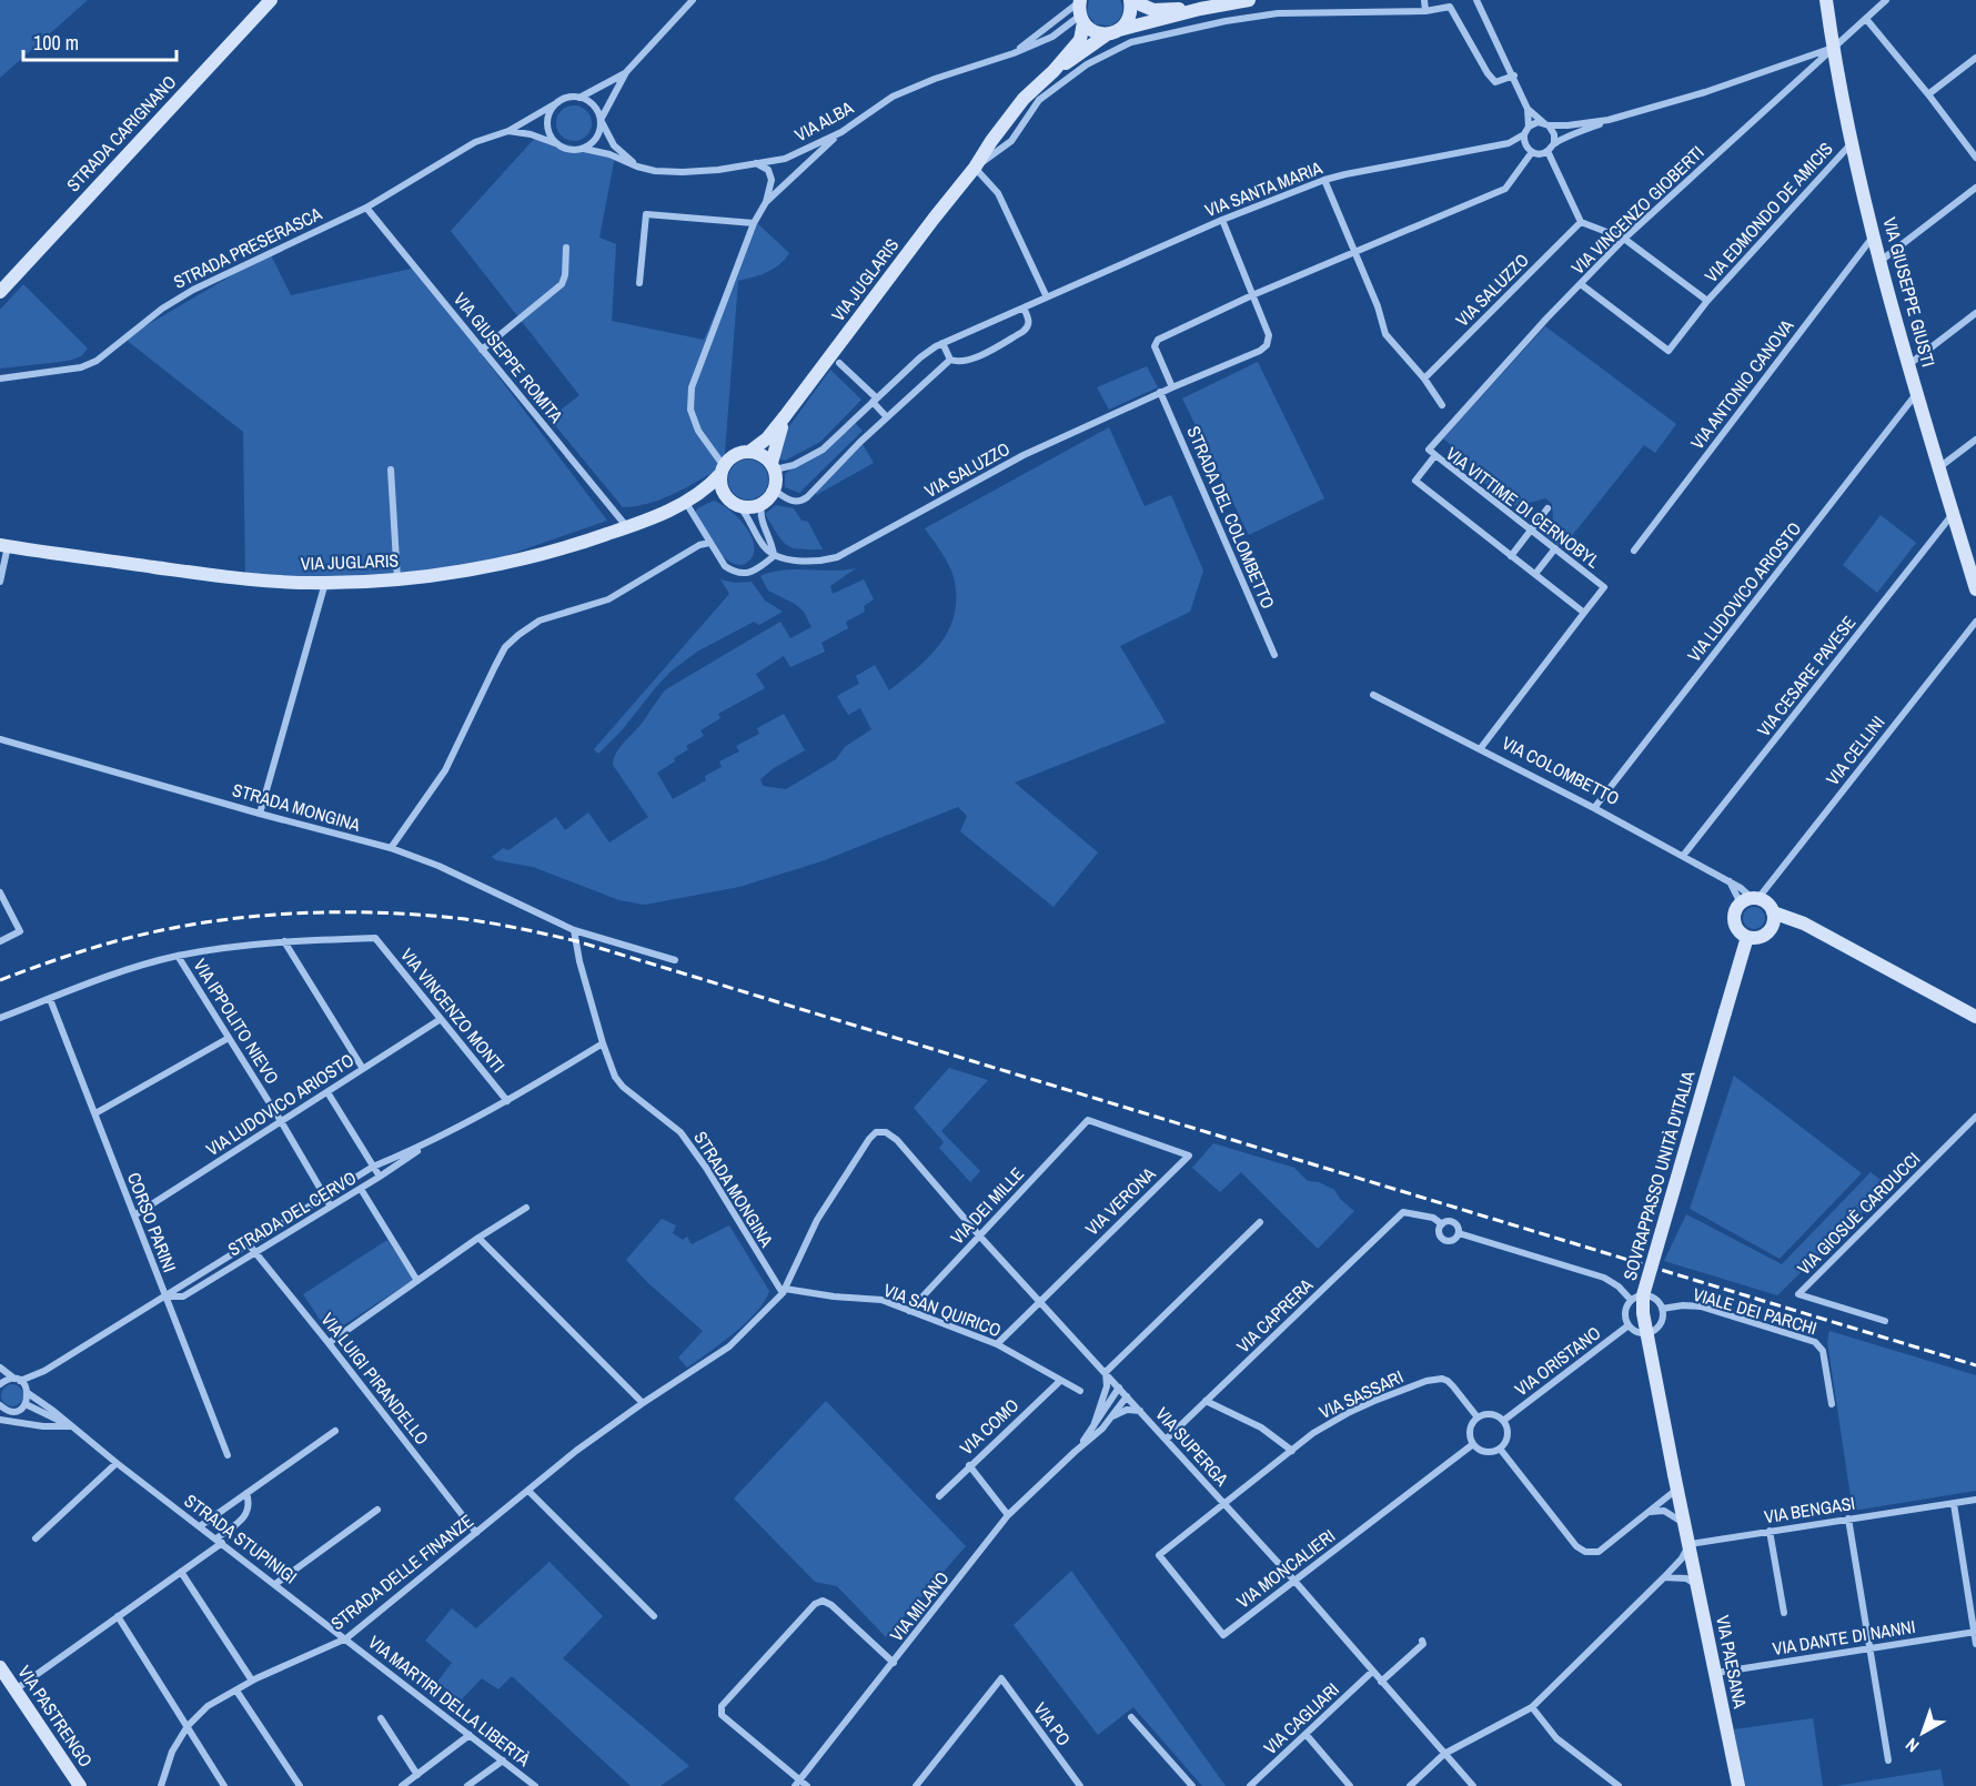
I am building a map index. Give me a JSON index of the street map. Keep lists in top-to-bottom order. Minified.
{"streets":{"street":["VIA ALBA","STRADA CARIGNANO","VIA SANTA MARIA","VIA VINCENZO GIOBERTI","VIA EDMONDO DE AMICIS","STRADA PRESERASCA","VIA JUGLARIS","VIA SALUZZO","VIA GIUSEPPE GIUSTI","VIA GIUSEPPE ROMITA","VIA ANTONIO CANOVA","VIA VITTIME DI CERNOBYL","STRADA DEL COLOMBETTO","VIA LUDOVICO ARIOSTO","VIA CESARE PAVESE","VIA CELLINI","VIA COLOMBETTO","STRADA MONGINA","VIA VINCENZO MONTI","VIA IPPOLITO NIEVO","SOVRAPPASSO UNITÀ D'ITALIA","VIA VERONA","VIA DEI MILLE","STRADA DEL CERVO","VIA GIOSUÈ CARDUCCI","CORSO PARINI","VIA SAN QUIRICO","VIALE DEI PARCHI","VIA CAPRERA","VIA ORISTANO","VIA LUIGI PIRANDELLO","VIA SASSARI","VIA COMO","VIA SUPERGA","VIA BENGASI","STRADA STUPINIGI","VIA MONCALIERI","STRADA DELLE FINANZE","VIA MILANO","VIA DANTE DI NANNI","VIA PAESANA","VIA MARTIRI DELLA LIBERTÀ","VIA PASTRENGO","VIA CAGLIARI","VIA PO"]},"crossings":[["VIA ALBA","STRADA PRESERASCA"],["VIA ALBA","VIA JUGLARIS"],["VIA SANTA MARIA","VIA VINCENZO GIOBERTI"],["VIA SANTA MARIA","VIA JUGLARIS"],["VIA SANTA MARIA","VIA SALUZZO"],["VIA SANTA MARIA","VIA GIUSEPPE GIUSTI"],["VIA VINCENZO GIOBERTI","VIA EDMONDO DE AMICIS"],["VIA VINCENZO GIOBERTI","VIA GIUSEPPE GIUSTI"],["VIA VINCENZO GIOBERTI","VIA VITTIME DI CERNOBYL"],["VIA EDMONDO DE AMICIS","VIA SALUZZO"],["VIA EDMONDO DE AMICIS","VIA GIUSEPPE GIUSTI"],["STRADA PRESERASCA","VIA GIUSEPPE ROMITA"],["VIA JUGLARIS","VIA GIUSEPPE ROMITA"],["VIA SALUZZO","STRADA DEL COLOMBETTO"],["VIA GIUSEPPE GIUSTI","VIA ANTONIO CANOVA"],["VIA GIUSEPPE GIUSTI","VIA LUDOVICO ARIOSTO"],["VIA GIUSEPPE GIUSTI","VIA CESARE PAVESE"],["VIA VITTIME DI CERNOBYL","VIA COLOMBETTO"],["VIA LUDOVICO ARIOSTO","VIA COLOMBETTO"],["VIA LUDOVICO ARIOSTO","VIA VINCENZO MONTI"],["VIA LUDOVICO ARIOSTO","VIA IPPOLITO NIEVO"],["VIA LUDOVICO ARIOSTO","CORSO PARINI"],["VIA CESARE PAVESE","VIA COLOMBETTO"],["VIA CELLINI","VIA COLOMBETTO"],["VIA CELLINI","SOVRAPPASSO UNITÀ D'ITALIA"],["VIA COLOMBETTO","SOVRAPPASSO UNITÀ D'ITALIA"],["STRADA MONGINA","STRADA DEL CERVO"],["STRADA MONGINA","VIA SAN QUIRICO"],["STRADA MONGINA","STRADA DELLE FINANZE"],["VIA VINCENZO MONTI","STRADA DEL CERVO"],["VIA IPPOLITO NIEVO","STRADA DEL CERVO"],["SOVRAPPASSO UNITÀ D'ITALIA","VIA BENGASI"],["SOVRAPPASSO UNITÀ D'ITALIA","VIA PAESANA"],["VIA VERONA","VIA DEI MILLE"],["VIA VERONA","VIA SAN QUIRICO"],["VIA VERONA","VIA SUPERGA"],["VIA DEI MILLE","VIA SAN QUIRICO"],["VIA DEI MILLE","VIA SUPERGA"],["STRADA DEL CERVO","CORSO PARINI"],["STRADA DEL CERVO","VIA LUIGI PIRANDELLO"],["STRADA DEL CERVO","STRADA STUPINIGI"],["VIA SAN QUIRICO","VIA COMO"],["VIA SAN QUIRICO","STRADA DELLE FINANZE"],["VIALE DEI PARCHI","VIA ORISTANO"],["VIA CAPRERA","VIA SUPERGA"],["VIA ORISTANO","VIA SASSARI"],["VIA ORISTANO","VIA MONCALIERI"],["VIA LUIGI PIRANDELLO","STRADA DELLE FINANZE"],["VIA SASSARI","VIA SUPERGA"],["VIA SASSARI","VIA MONCALIERI"],["VIA SUPERGA","VIA MONCALIERI"],["VIA SUPERGA","STRADA DELLE FINANZE"],["VIA SUPERGA","VIA MILANO"],["VIA SUPERGA","VIA CAGLIARI"],["VIA BENGASI","VIA PAESANA"],["STRADA STUPINIGI","STRADA DELLE FINANZE"],["STRADA STUPINIGI","VIA MARTIRI DELLA LIBERTÀ"],["STRADA DELLE FINANZE","VIA MARTIRI DELLA LIBERTÀ"],["VIA DANTE DI NANNI","VIA PAESANA"]],"scale_bar":"100 m","north":"bottom left"}
